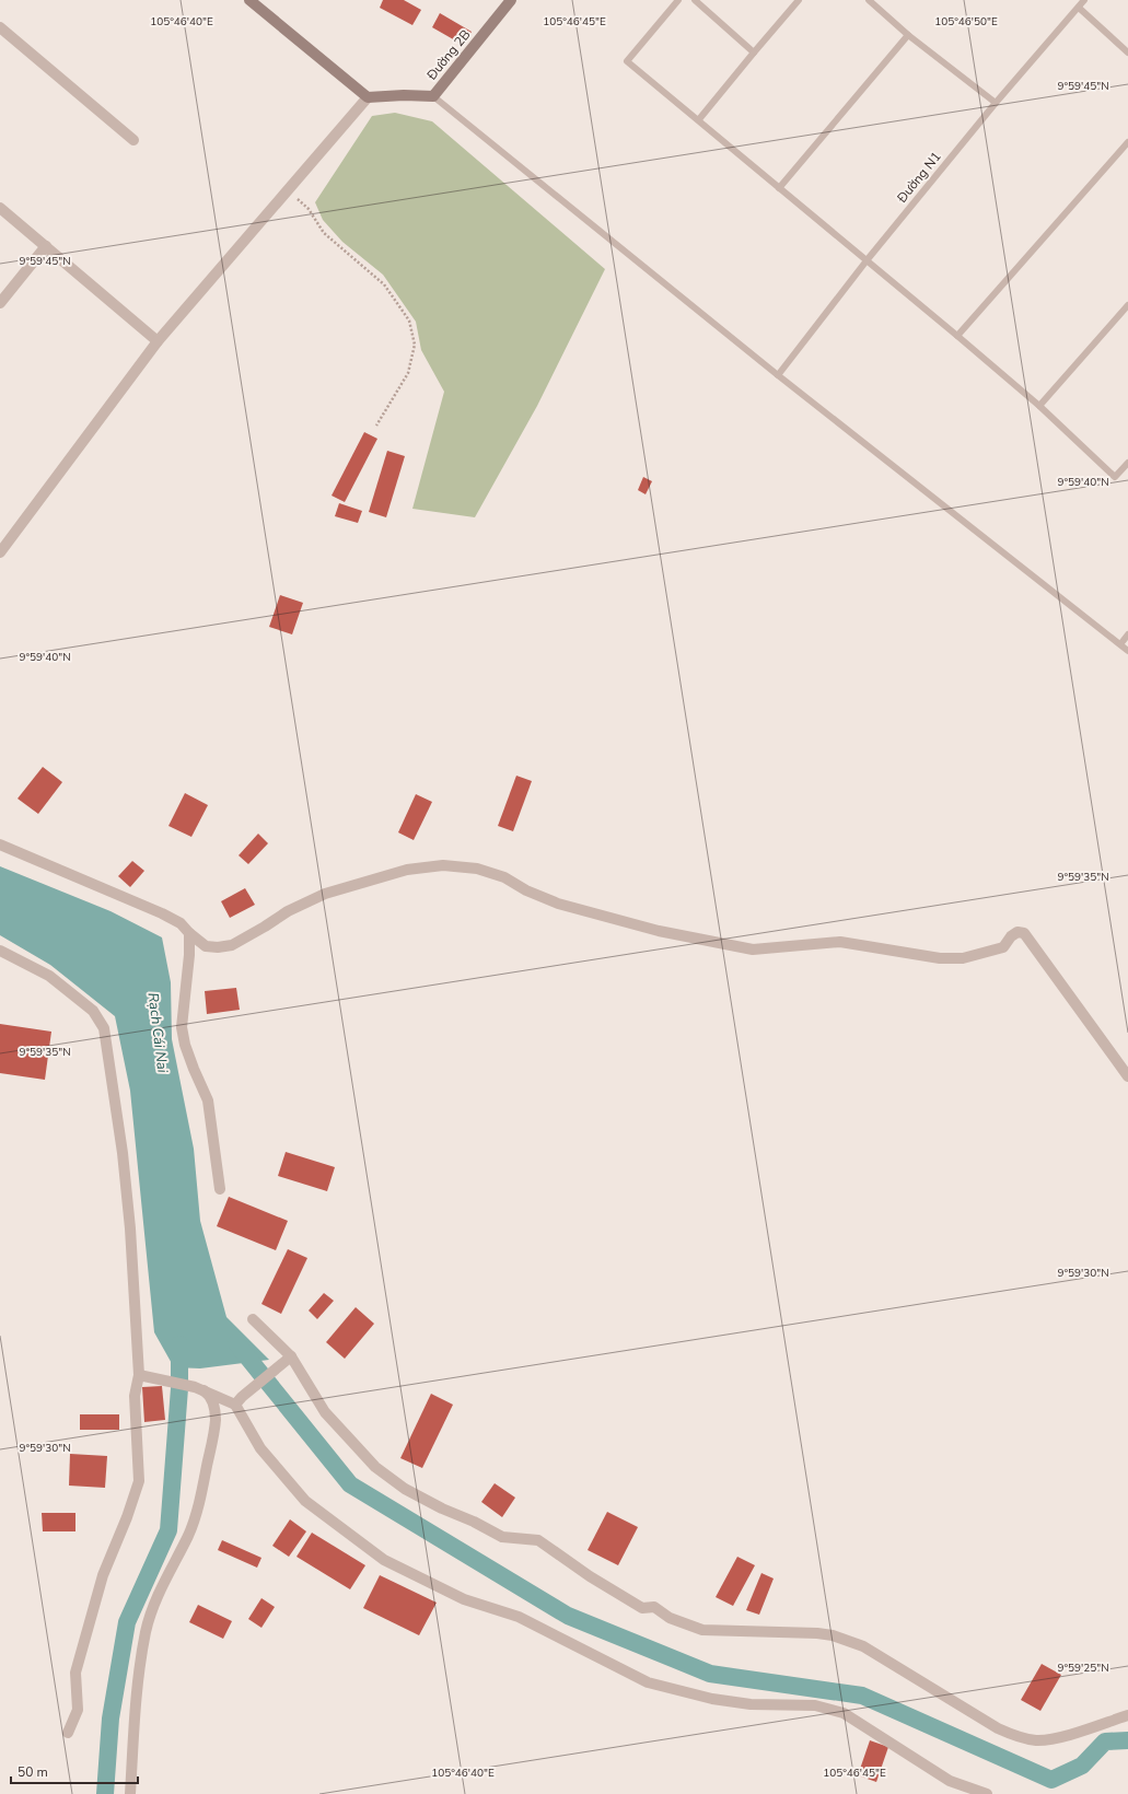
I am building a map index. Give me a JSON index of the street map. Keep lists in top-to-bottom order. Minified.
{"streets":{"street":["Đường 2B"],"lane":["Đường N1"]},"water":["Rạch Cái Nai"],"scale_bar":"50 m","coordinates":["105°46'50\"E","105°46'40\"E","105°46'45\"E","9°59'45\"N","9°59'40\"N","9°59'35\"N","9°59'30\"N","9°59'25\"N"]}
